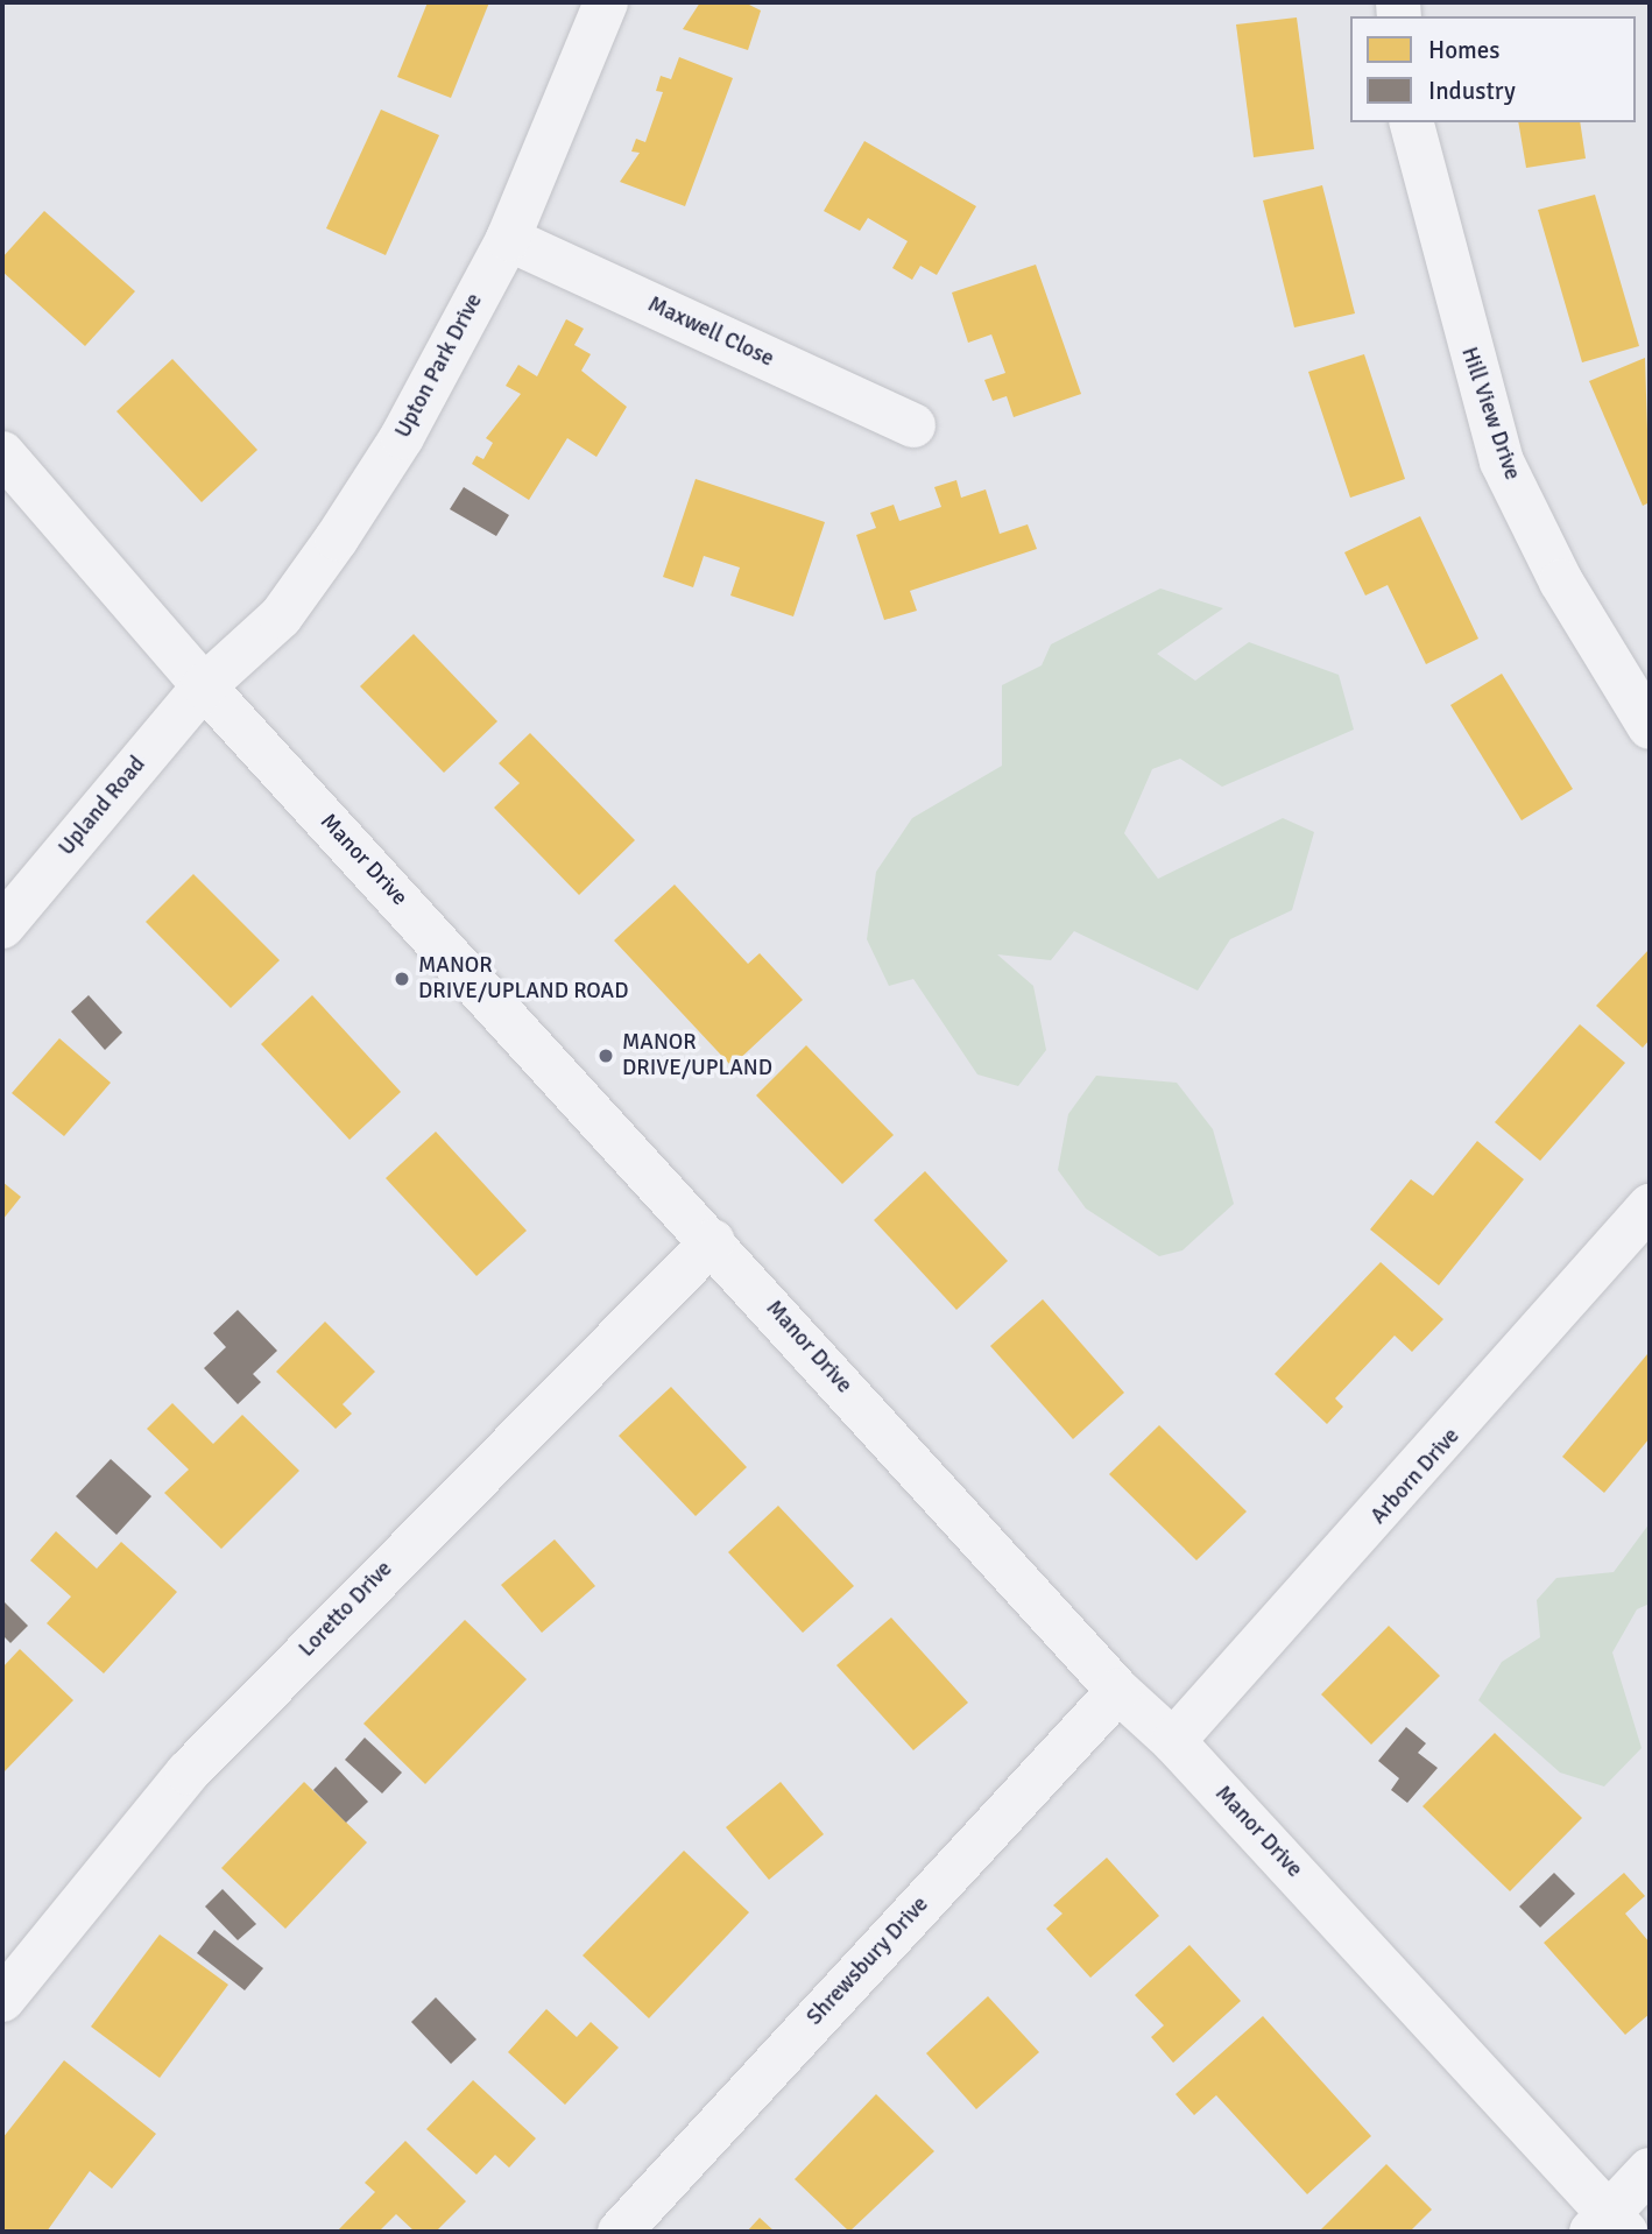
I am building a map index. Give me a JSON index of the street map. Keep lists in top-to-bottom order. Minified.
{"streets":{"street":["Maxwell Close","Upton Park Drive","Hill View Drive","Upland Road","Manor Drive","Arborn Drive","Loretto Drive","Shrewsbury Drive"]},"crossings":[["Maxwell Close","Upton Park Drive"],["Upton Park Drive","Upland Road"],["Upton Park Drive","Manor Drive"],["Upland Road","Manor Drive"],["Manor Drive","Arborn Drive"],["Manor Drive","Loretto Drive"],["Manor Drive","Shrewsbury Drive"]],"places":["MANOR DRIVE/UPLAND ROAD","MANOR DRIVE/UPLAND"],"legend":["Homes","Industry"]}
